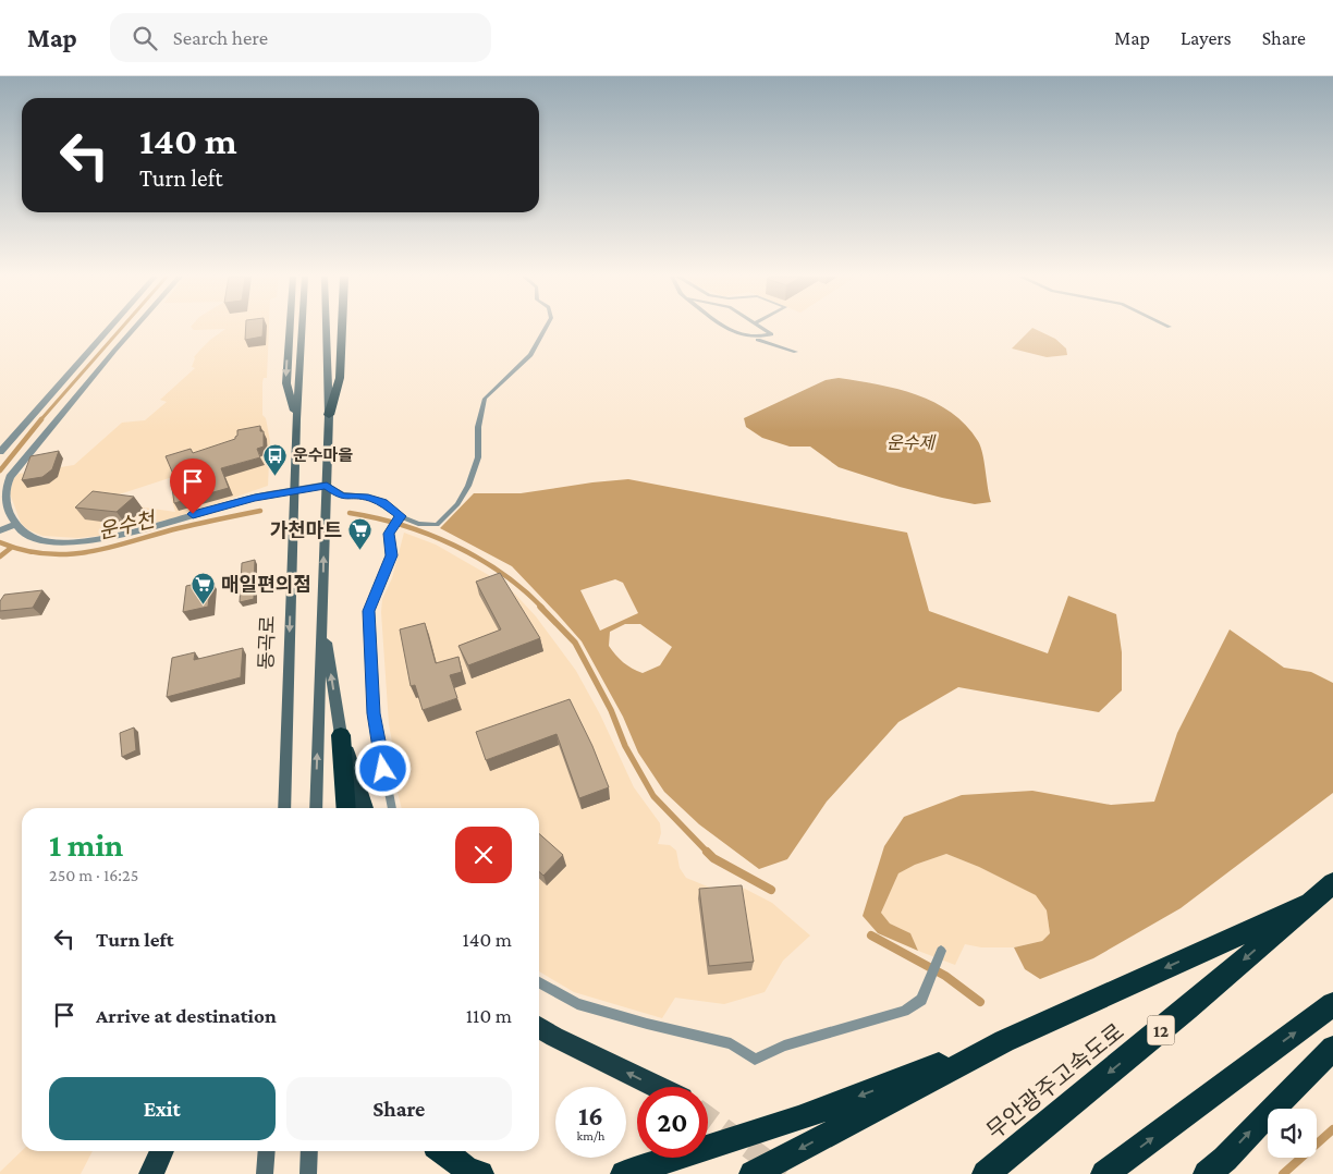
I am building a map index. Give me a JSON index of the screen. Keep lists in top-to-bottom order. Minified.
{"streets":{"highway":["12","무안광주고속도로"],"main road":["동곡로"]},"water":["운수제","운수천"],"places":{"bus stop":["운수마을"],"supermarket":["가천마트","매일편의점"]},"page":{"header":"Map","search":"Search here","nav":["Map","Layers","Share"],"turn":["140 m","Turn left"],"heading":["1 min","250 m · 16:25"],"list":[{"name":"Turn left","value":"140 m"},{"name":"Arrive at destination","value":"110 m"}],"buttons":["Exit","Share"],"speed":"16 km/h","limit":"20"}}
